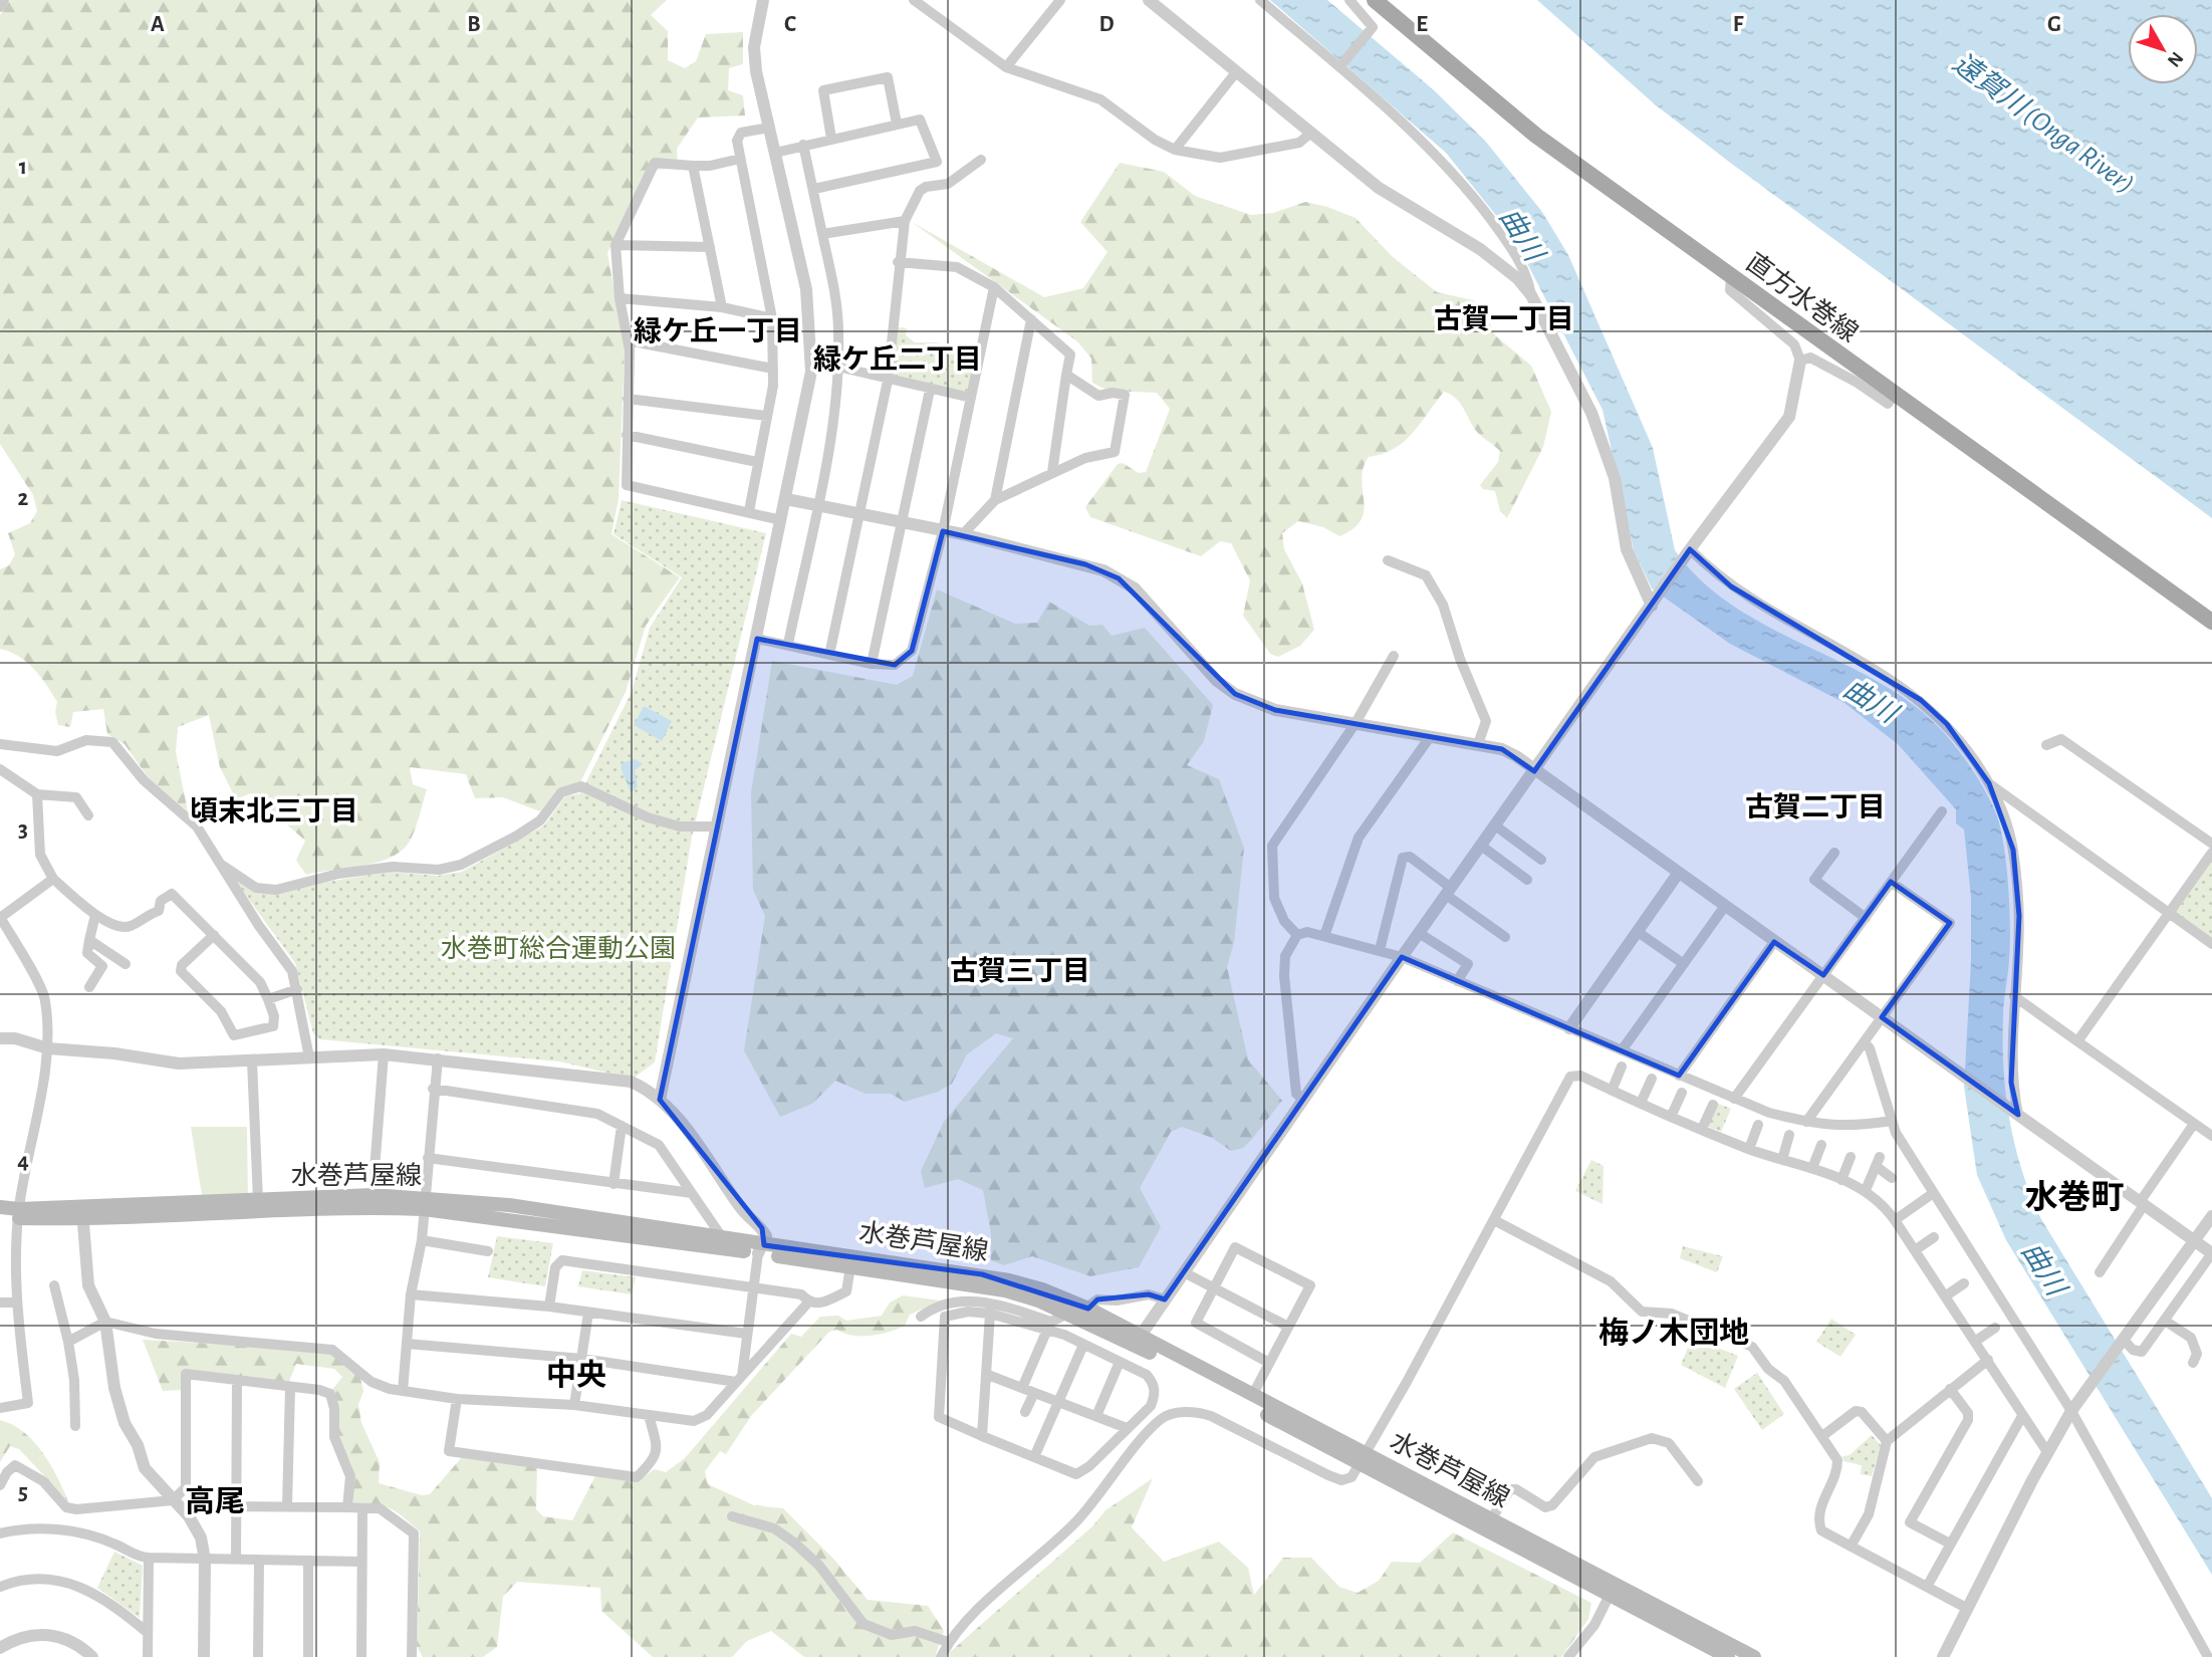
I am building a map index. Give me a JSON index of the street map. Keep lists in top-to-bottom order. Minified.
{"streets":{"main road":["直方水巻線","水巻芦屋線"]},"districts":["古賀一丁目","緑ケ丘一丁目","緑ケ丘二丁目","古賀二丁目","頃末北三丁目","古賀三丁目","水巻町","梅ノ木団地","中央","高尾"],"water":["遠賀川 (Onga River)","曲川"],"parks":["水巻町総合運動公園"],"north":"bottom right","grid":{"columns":["A","B","C","D","E","F","G"],"rows":["1","2","3","4","5"]}}
